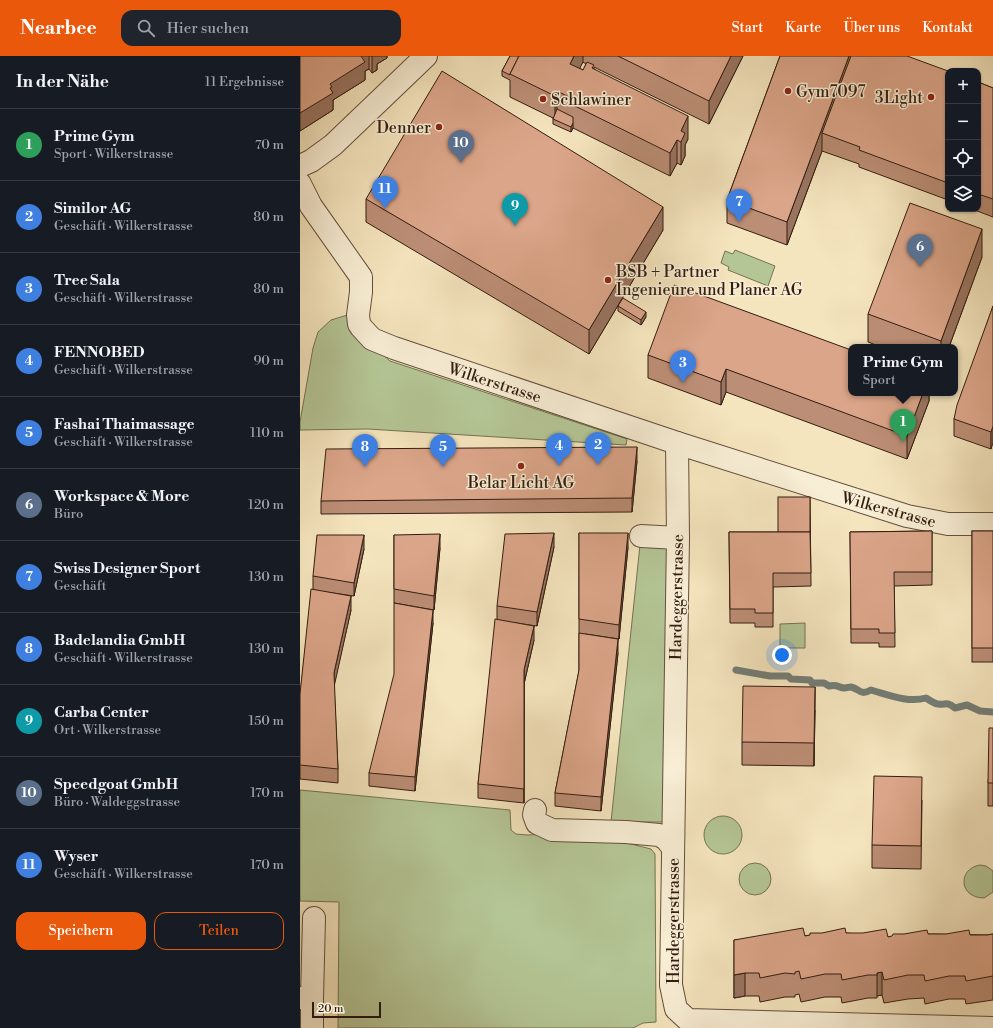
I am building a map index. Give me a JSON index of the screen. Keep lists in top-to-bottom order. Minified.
{"streets":{"street":["Wilkerstrasse","Hardeggerstrasse"]},"crossings":[["Wilkerstrasse","Hardeggerstrasse"]],"places":["Gym7097","3Light","Schlawiner","Denner","BSB + Partner Ingenieure und Planer AG","Belar Licht AG"],"scale_bar":"20 m","page":{"header":"Nearbee","search":"Hier suchen","nav":["Start","Karte","Über uns","Kontakt"],"heading":["In der Nähe","11 Ergebnisse"],"map_buttons":["+","−"],"list":[{"mark":"1","name":"Prime Gym","note":"Sport · Wilkerstrasse","value":"70 m"},{"mark":"2","name":"Similor AG","note":"Geschäft · Wilkerstrasse","value":"80 m"},{"mark":"3","name":"Tree Sala","note":"Geschäft · Wilkerstrasse","value":"80 m"},{"mark":"4","name":"FENNOBED","note":"Geschäft · Wilkerstrasse","value":"90 m"},{"mark":"5","name":"Fashai Thaimassage","note":"Geschäft · Wilkerstrasse","value":"110 m"},{"mark":"6","name":"Workspace & More","note":"Büro","value":"120 m"},{"mark":"7","name":"Swiss Designer Sport","note":"Geschäft","value":"130 m"},{"mark":"8","name":"Badelandia GmbH","note":"Geschäft · Wilkerstrasse","value":"130 m"},{"mark":"9","name":"Carba Center","note":"Ort · Wilkerstrasse","value":"150 m"},{"mark":"10","name":"Speedgoat GmbH","note":"Büro · Waldeggstrasse","value":"170 m"},{"mark":"11","name":"Wyser","note":"Geschäft · Wilkerstrasse","value":"170 m"}],"pins":["10","11","7","9","6","3","1","2","4","5","8"],"popup":["Prime Gym","Sport"],"buttons":["Speichern","Teilen"],"scale":"20 m"}}
